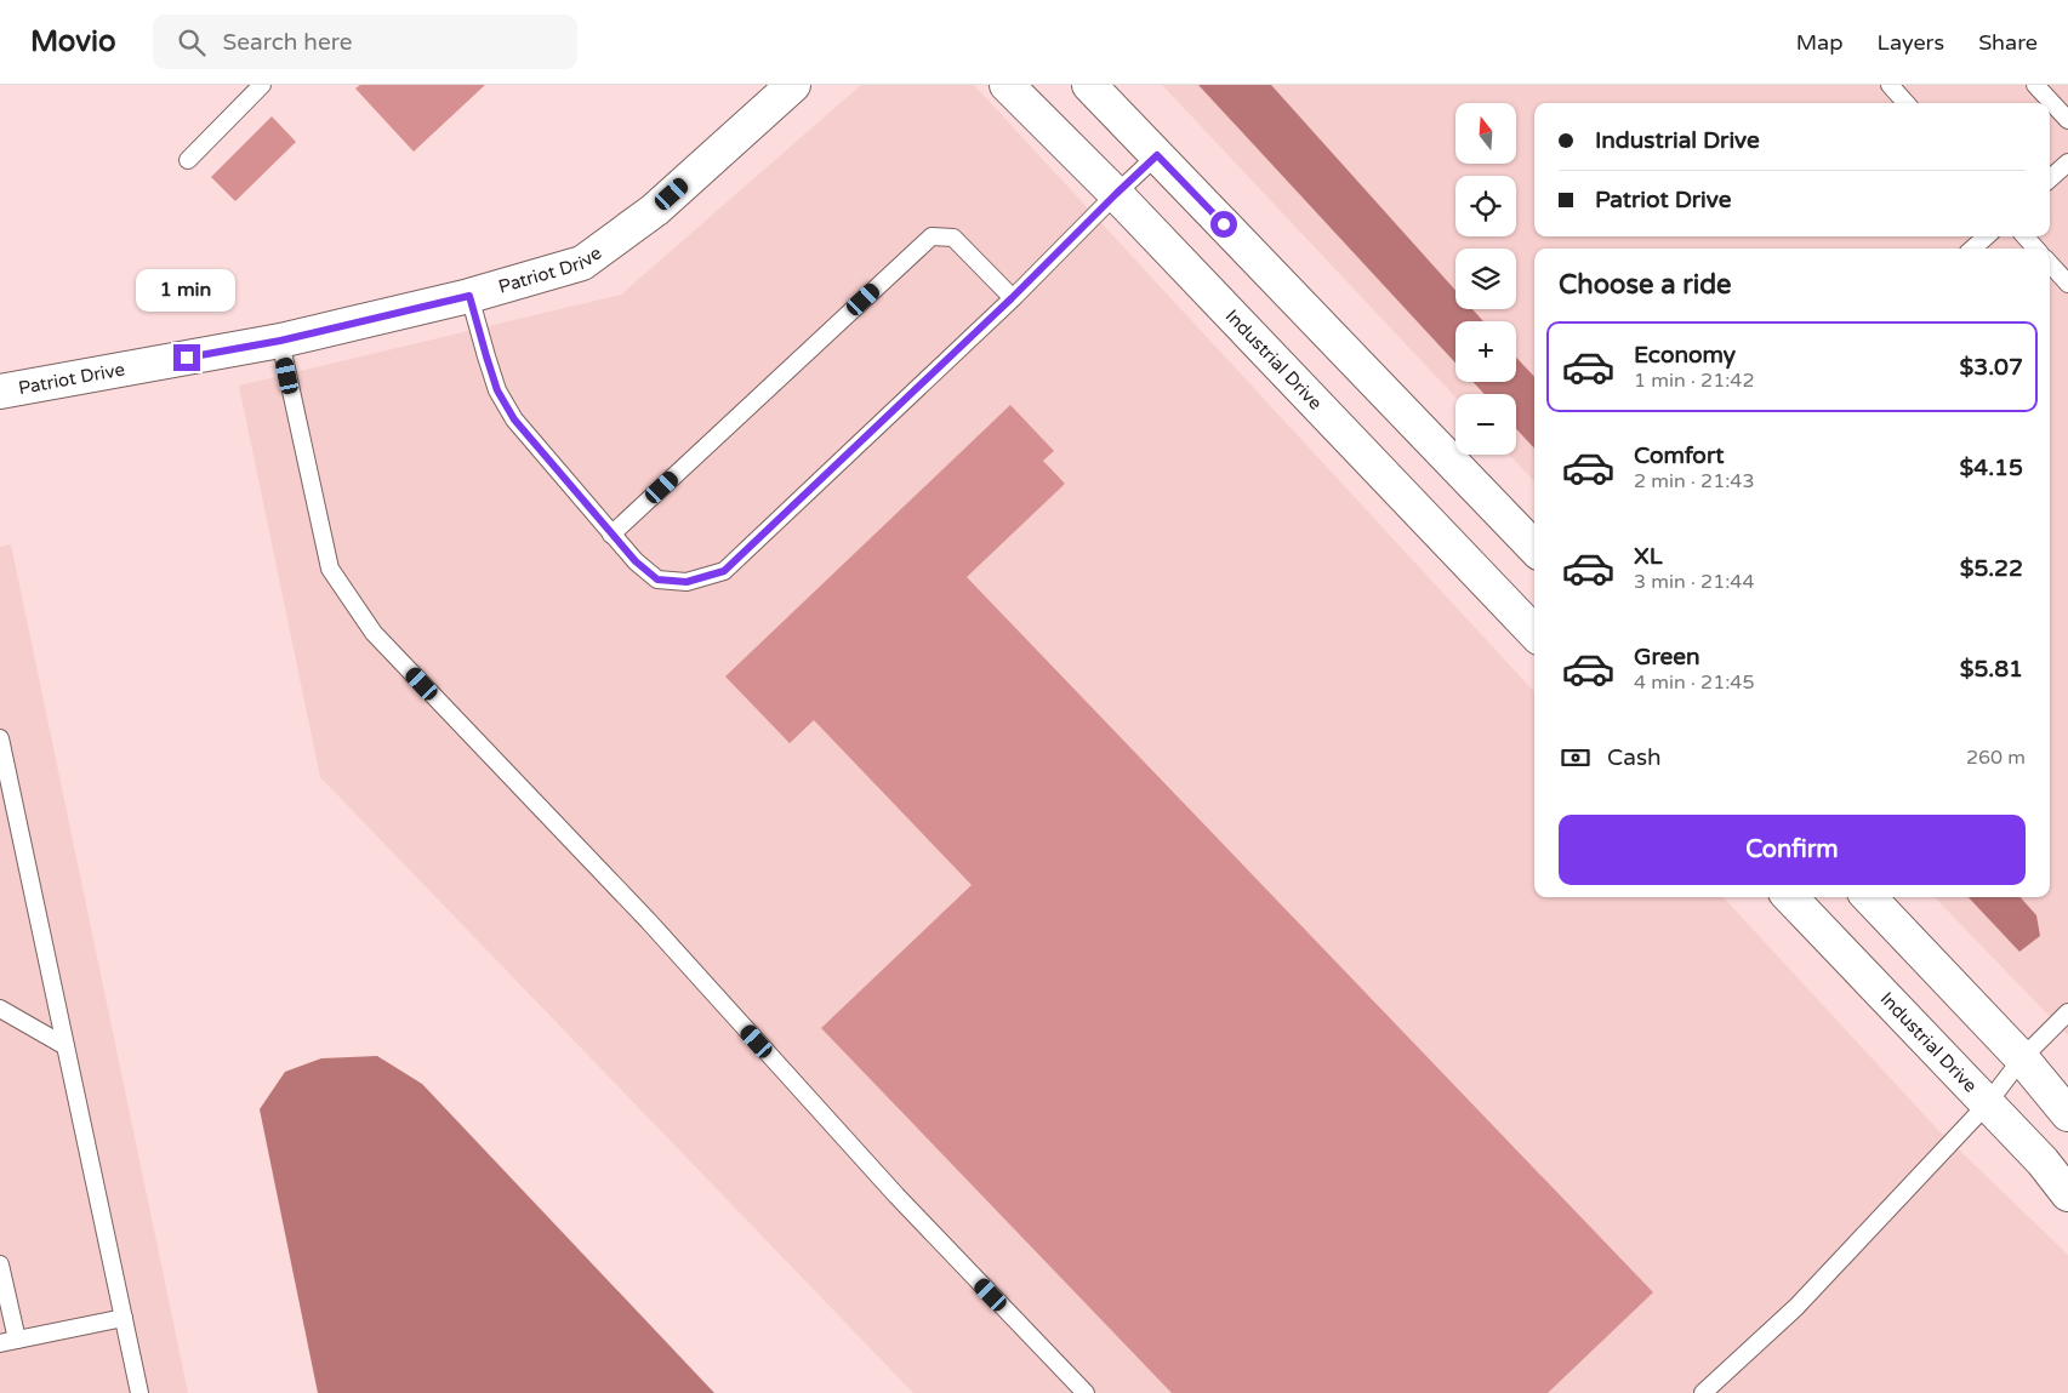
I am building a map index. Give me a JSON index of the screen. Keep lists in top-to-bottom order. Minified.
{"streets":{"street":["Patriot Drive","Industrial Drive"]},"north":"top","page":{"header":"Movio","search":"Search here","nav":["Map","Layers","Share"],"map_buttons":["+","−"],"banner":["Industrial Drive","Patriot Drive"],"heading":"Choose a ride","bubble":"1 min","list":[{"name":"Economy","note":"1 min · 21:42","value":"$3.07"},{"name":"Comfort","note":"2 min · 21:43","value":"$4.15"},{"name":"XL","note":"3 min · 21:44","value":"$5.22"},{"name":"Green","note":"4 min · 21:45","value":"$5.81"}],"pay":["Cash","260 m"],"buttons":"Confirm"}}
